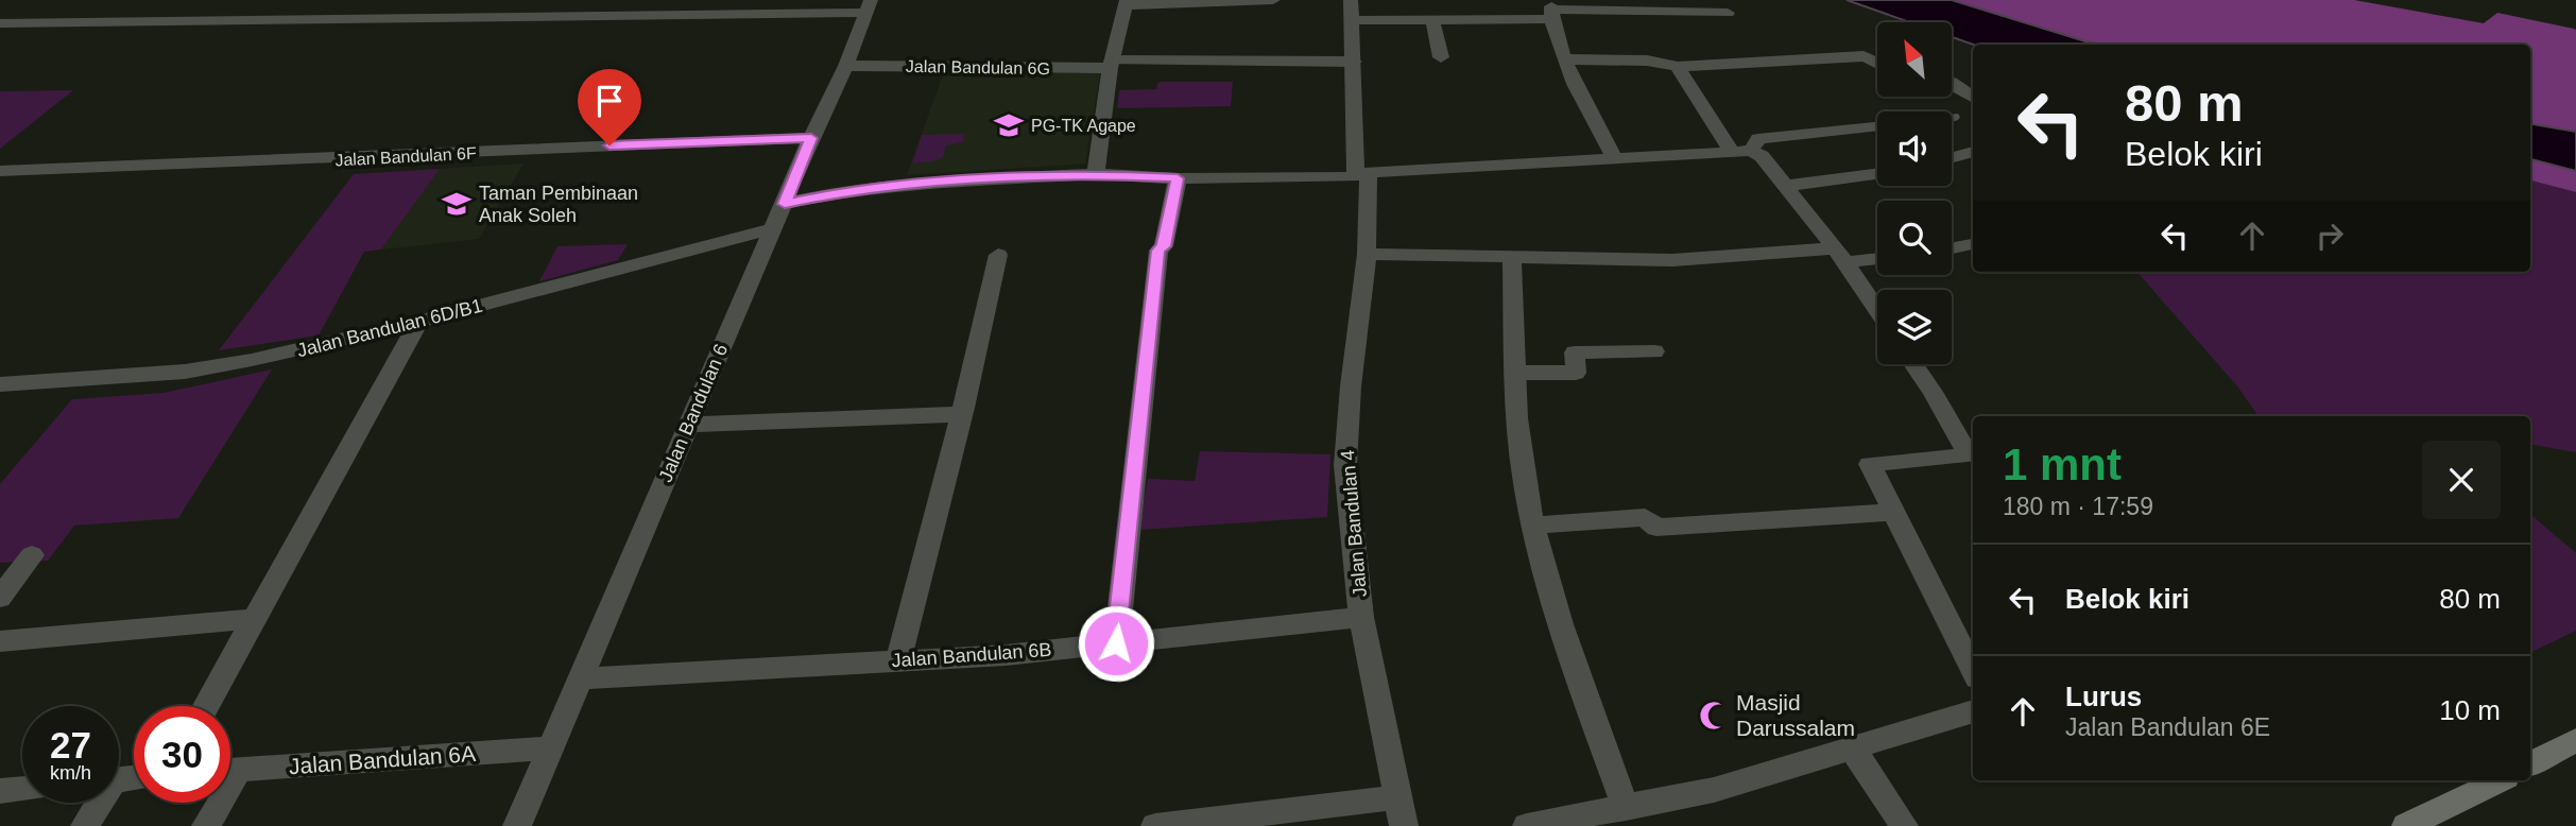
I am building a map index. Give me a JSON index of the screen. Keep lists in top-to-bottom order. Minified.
{"streets":{"street":["Jalan Bandulan 6G","Jalan Bandulan 6F","Jalan Bandulan 6D/B1","Jalan Bandulan 6","Jalan Bandulan 4","Jalan Bandulan 6B","Jalan Bandulan 6A"]},"crossings":[["Jalan Bandulan 6G","Jalan Bandulan 6"],["Jalan Bandulan 6G","Jalan Bandulan 4"],["Jalan Bandulan 6F","Jalan Bandulan 6"],["Jalan Bandulan 6D/B1","Jalan Bandulan 6"],["Jalan Bandulan 6","Jalan Bandulan 6B"],["Jalan Bandulan 6","Jalan Bandulan 6A"],["Jalan Bandulan 4","Jalan Bandulan 6B"]],"places":{"school or university":["PG-TK Agape","Taman Pembinaan Anak Soleh"],"mosque":["Masjid Darussalam"]},"north":"top left","page":{"turn":["80 m","Belok kiri"],"heading":["1 mnt","180 m · 17:59"],"list":[{"name":"Belok kiri","value":"80 m"},{"name":"Lurus","note":"Jalan Bandulan 6E","value":"10 m"}],"speed":"27 km/h","limit":"30"}}
